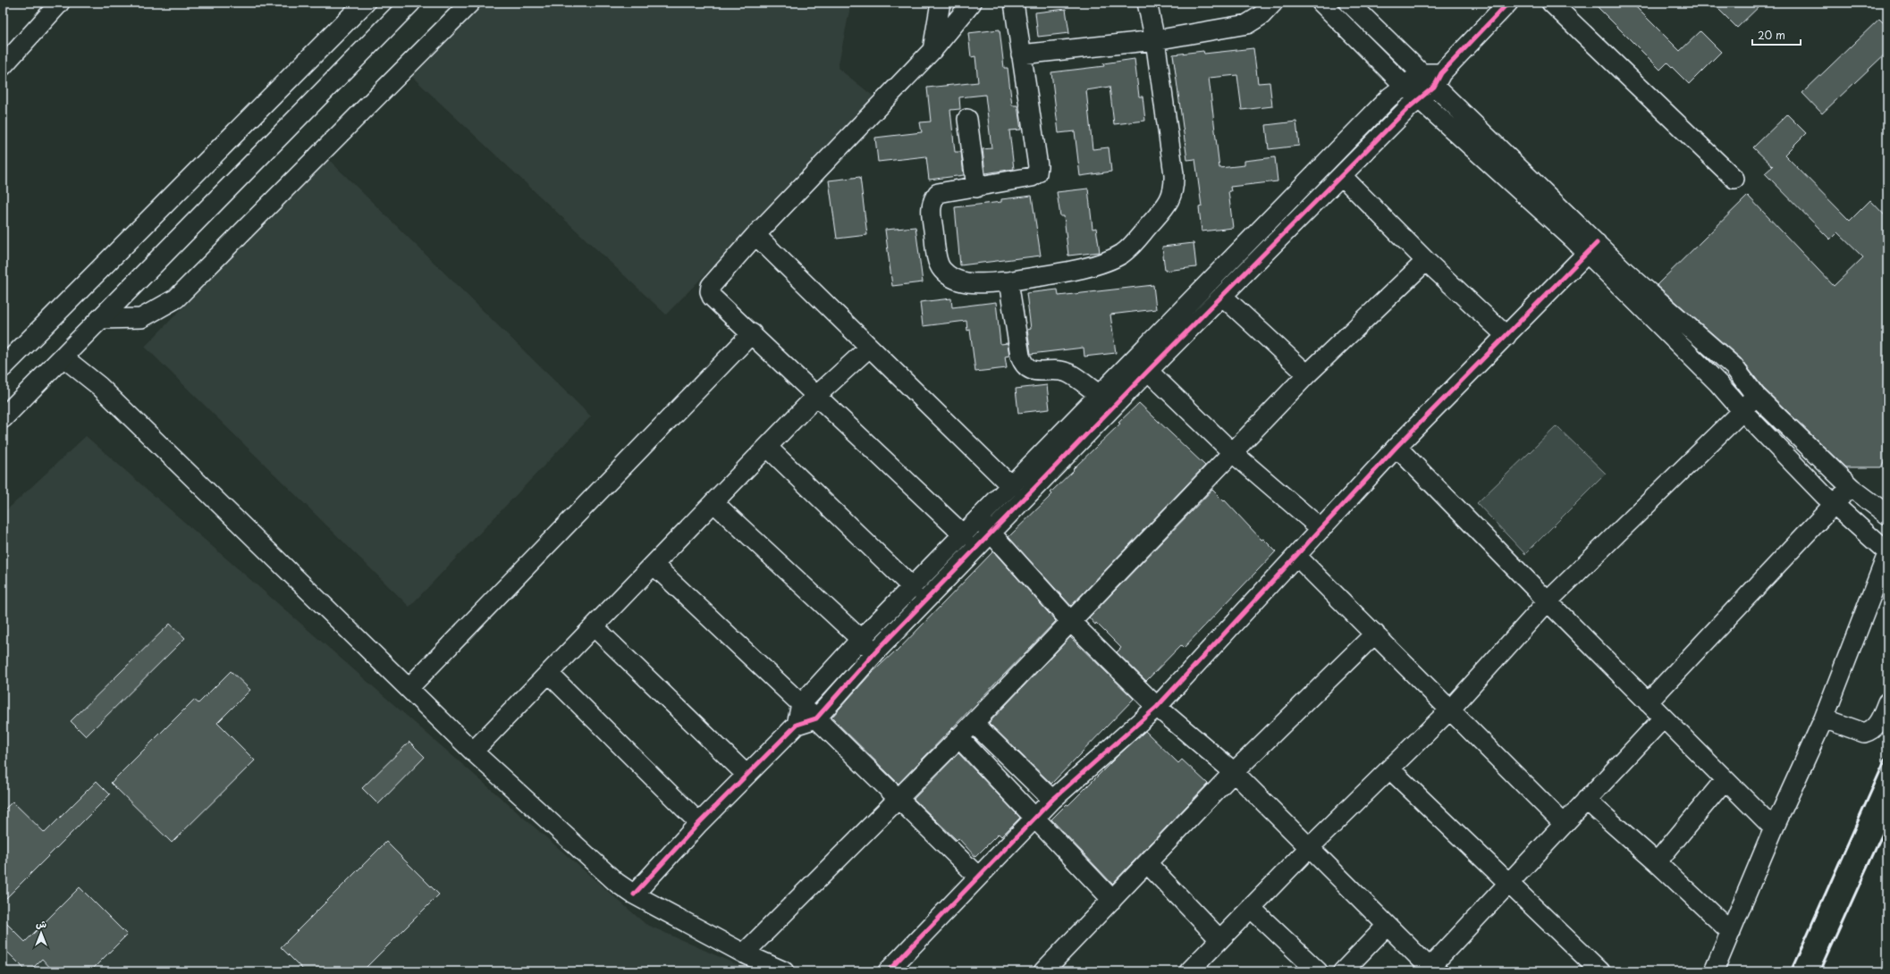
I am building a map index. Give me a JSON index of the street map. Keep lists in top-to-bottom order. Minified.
{"scale_bar":"20 m","north":"top"}
